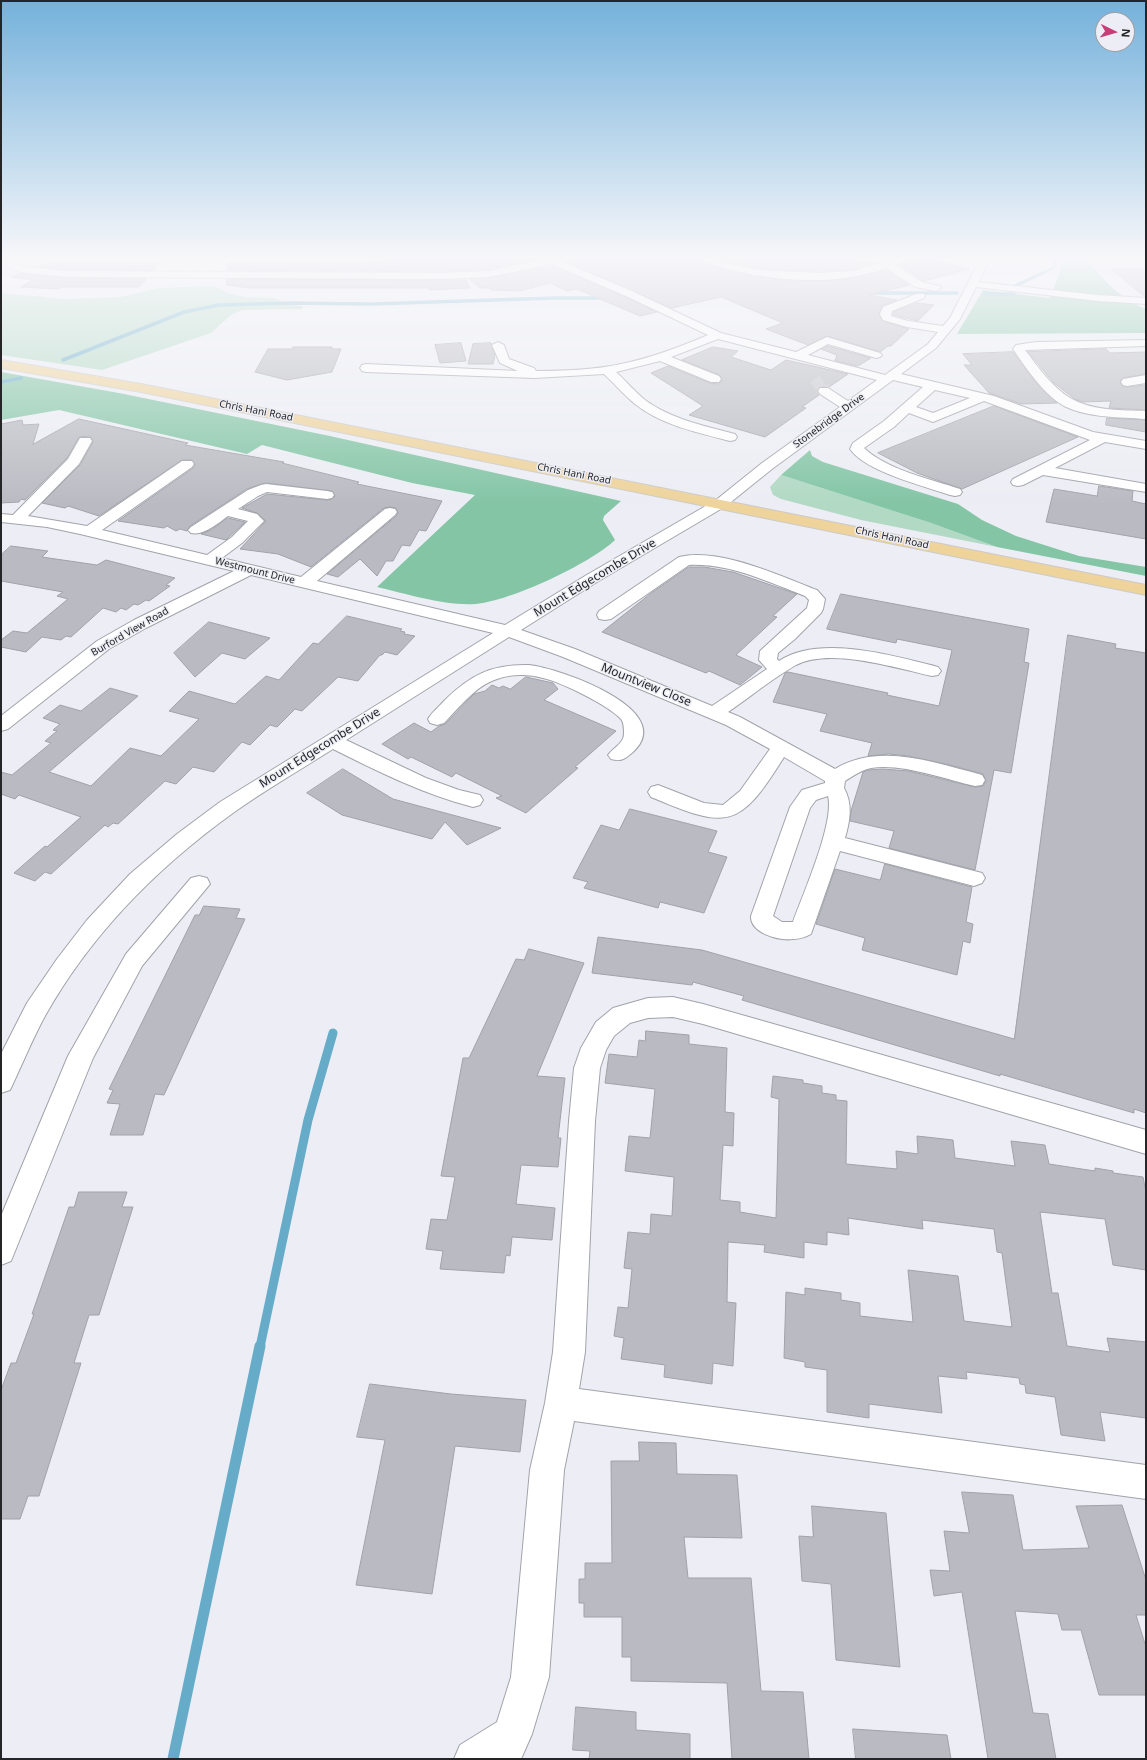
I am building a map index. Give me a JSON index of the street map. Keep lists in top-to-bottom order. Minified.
{"streets":{"main road":["Chris Hani Road"],"street":["Stonebridge Drive","Westmount Drive","Mount Edgecombe Drive","Burford View Road","Mountview Close"]},"crossings":[["Chris Hani Road","Stonebridge Drive"],["Chris Hani Road","Mount Edgecombe Drive"],["Stonebridge Drive","Mount Edgecombe Drive"],["Westmount Drive","Mount Edgecombe Drive"],["Westmount Drive","Burford View Road"],["Westmount Drive","Mountview Close"],["Mount Edgecombe Drive","Mountview Close"]],"north":"right"}
